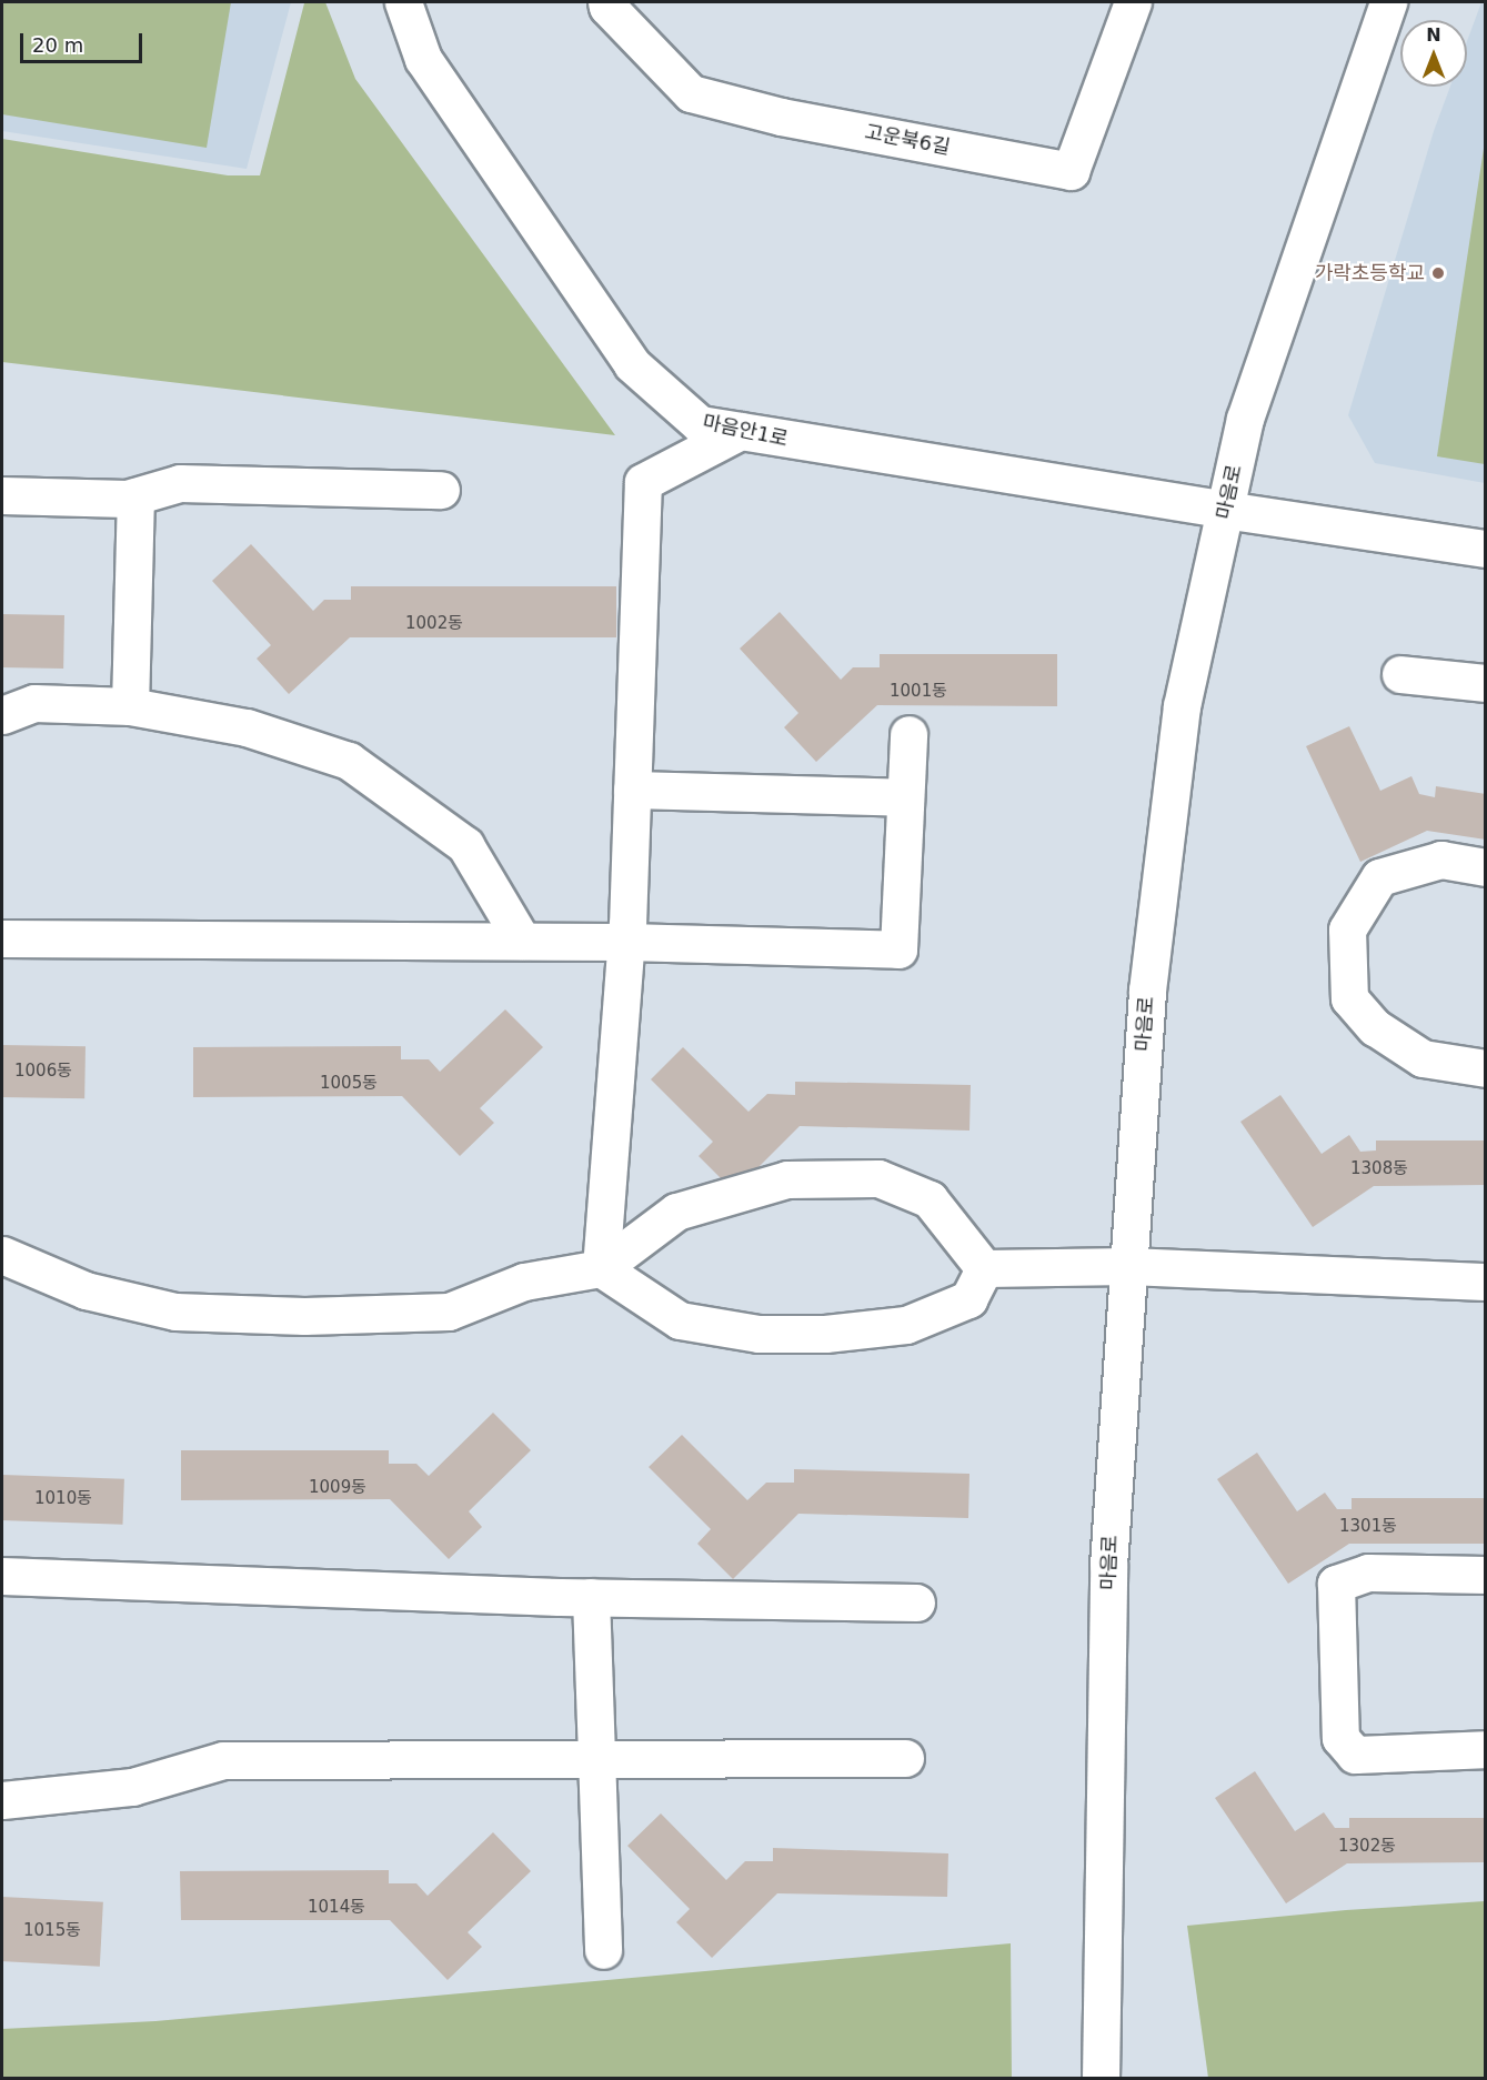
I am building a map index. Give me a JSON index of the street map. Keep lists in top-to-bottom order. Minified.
{"streets":{"street":["고운북6길","마음안1로","마음로"]},"crossings":[["마음안1로","마음로"]],"places":["가락초등학교"],"house_numbers":["1002동","1001동","1006동","1005동","1308동","1009동","1010동","1301동","1302동","1014동","1015동"],"scale_bar":"20 m","north":"top"}
